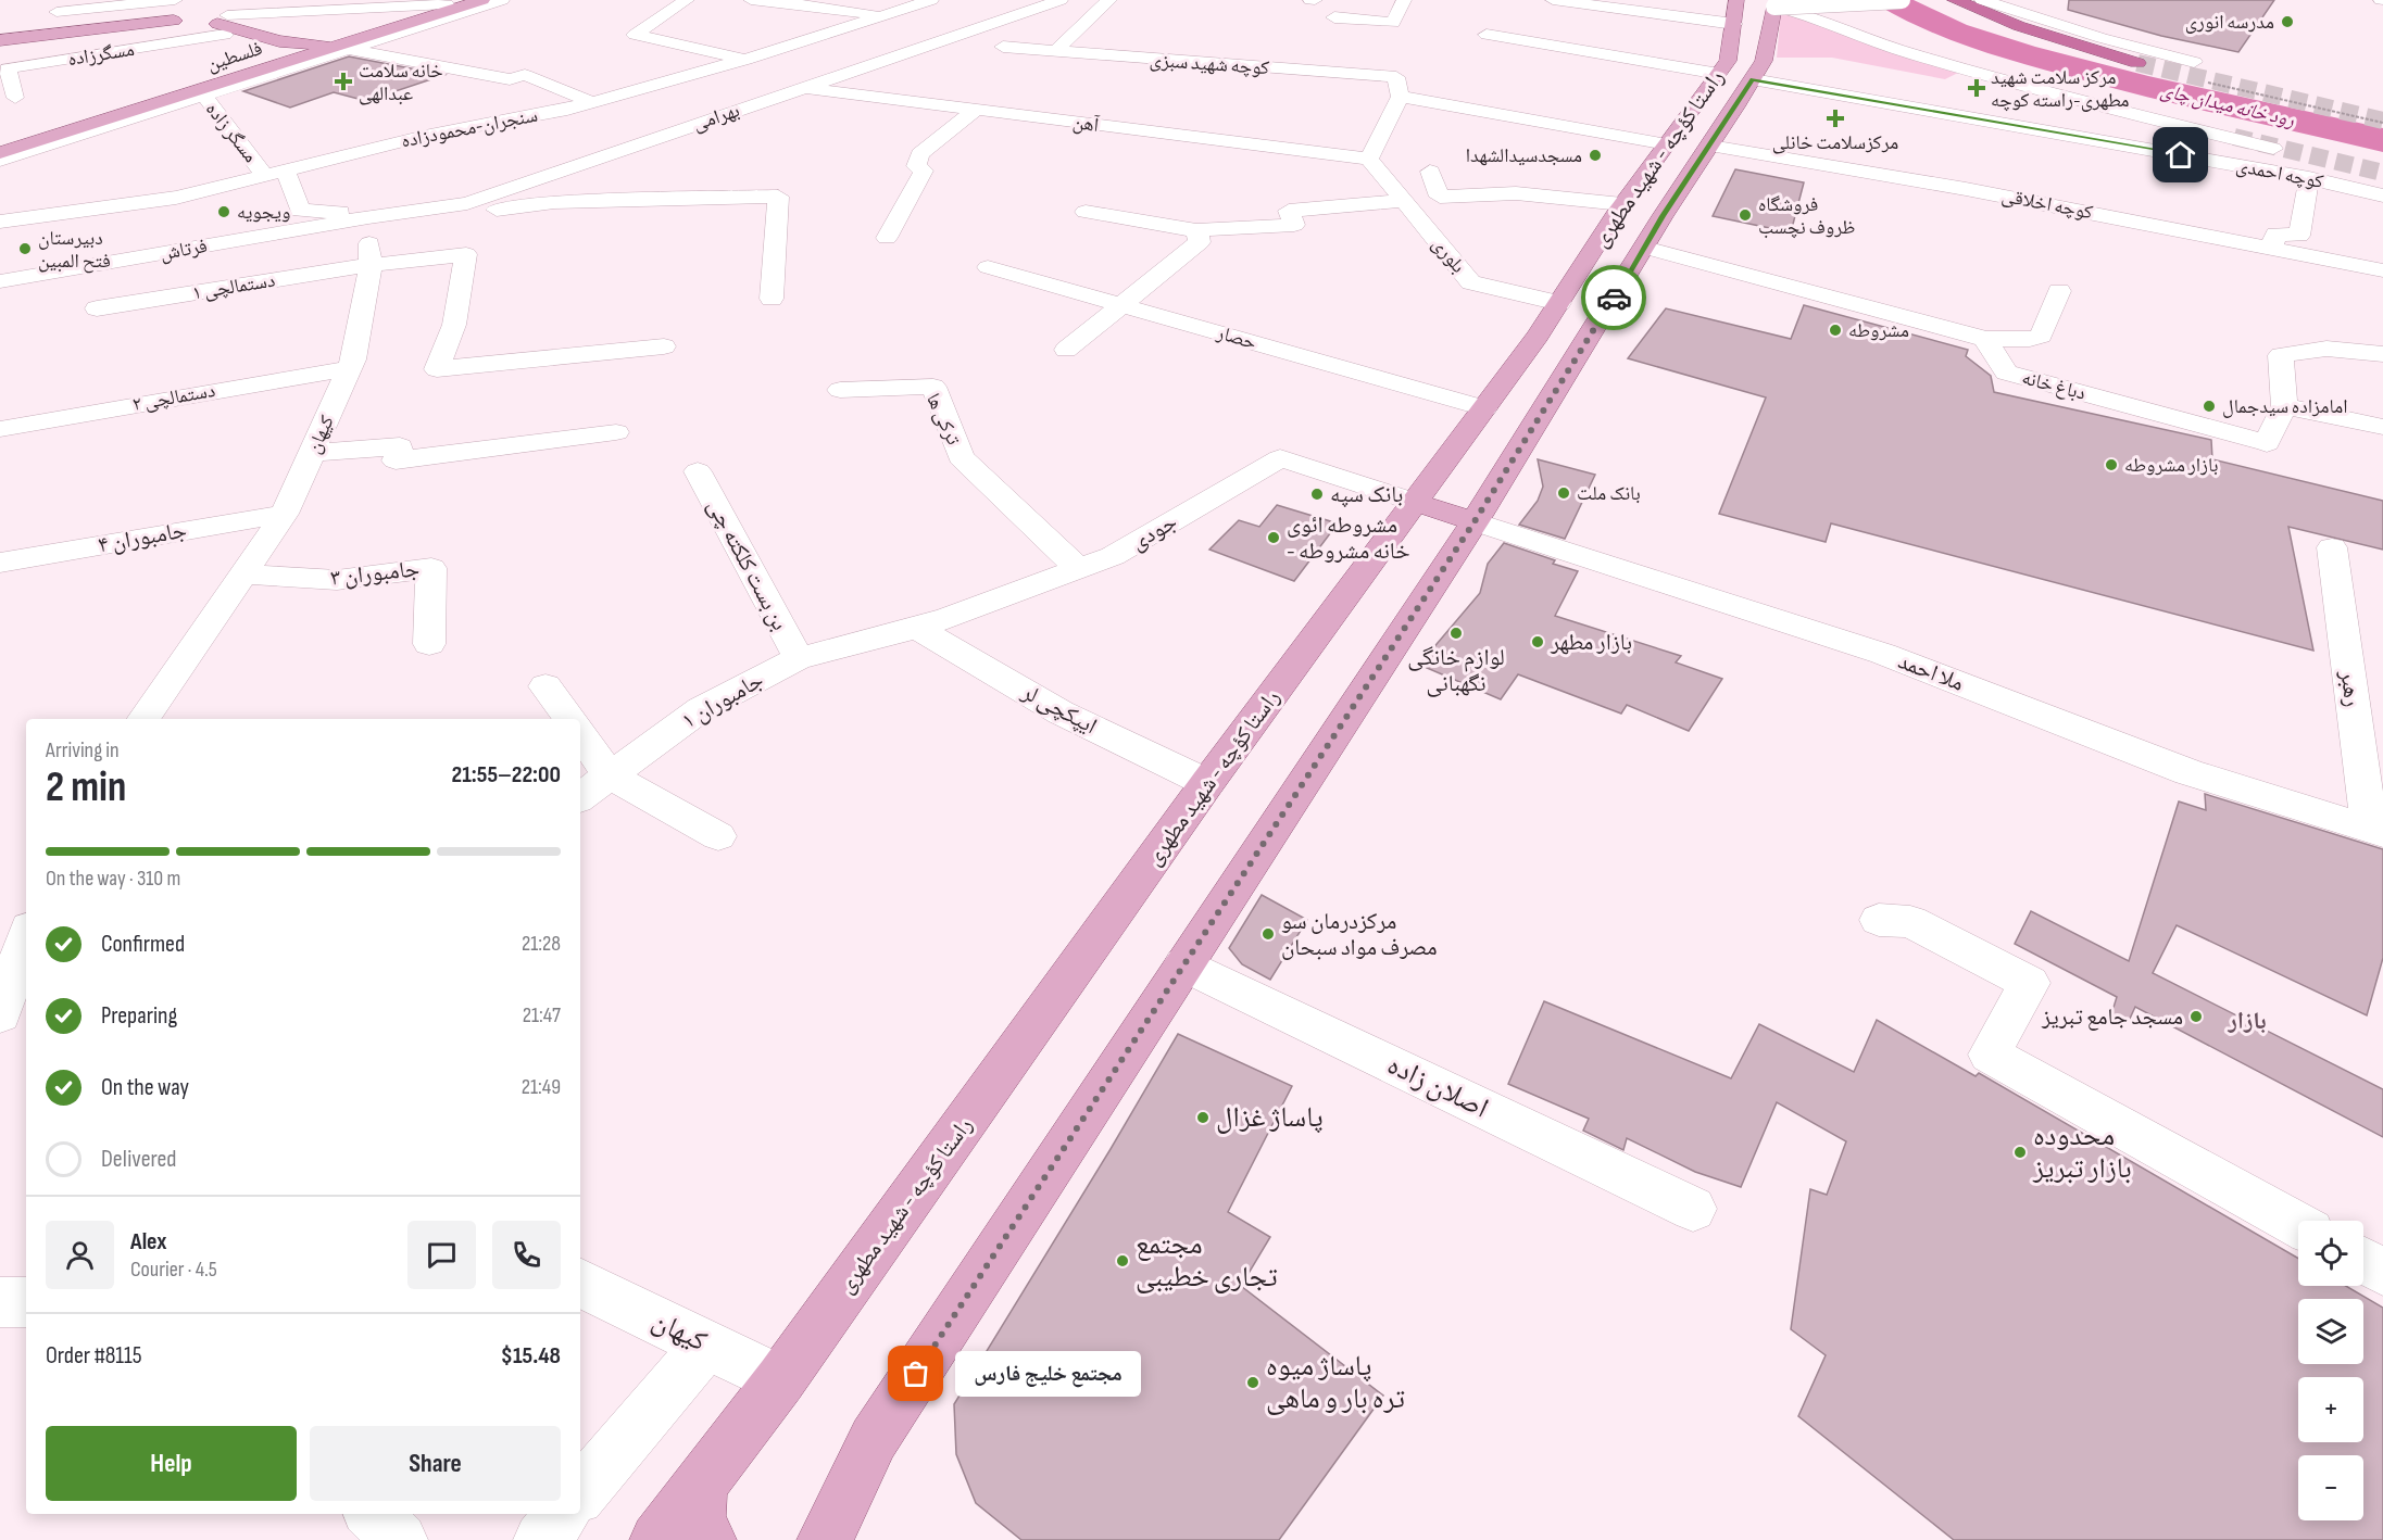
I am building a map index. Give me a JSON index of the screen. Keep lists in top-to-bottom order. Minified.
{"streets":{"main road":["فلسطین","راستا کؤچه - شهید مطهری"],"street":["مسگرزاده","کوچه شهید سبزی","بهرامی","آهن","سنجران-محمودزاده","مسگر زاده","کوچه احمدی","کوچه اخلاقی","فرتاش","بلوری","دستمالچی ۱","حصار","دباغ خانه","دستمالچی ۲","ترکی ها","کیهان","جودی","جامبوران ۴","بن بست کلکته چی","جامبوران ۳","ملا احمد","رهبر","جامبوران ۱","ایپکچی لر","اصلان زاده"]},"crossings":[["فلسطین","مسگر زاده"],["بهرامی","آهن"],["بهرامی","فرتاش"],["بهرامی","کیهان"],["آهن","بلوری"],["سنجران-محمودزاده","مسگر زاده"],["راستا کؤچه - شهید مطهری","کوچه احمدی"],["راستا کؤچه - شهید مطهری","کوچه اخلاقی"],["راستا کؤچه - شهید مطهری","بلوری"],["راستا کؤچه - شهید مطهری","حصار"],["راستا کؤچه - شهید مطهری","کیهان"],["راستا کؤچه - شهید مطهری","جودی"],["راستا کؤچه - شهید مطهری","ملا احمد"],["راستا کؤچه - شهید مطهری","ایپکچی لر"],["راستا کؤچه - شهید مطهری","اصلان زاده"],["فرتاش","کیهان"],["دستمالچی ۱","کیهان"],["دستمالچی ۲","کیهان"],["ترکی ها","جودی"],["کیهان","جامبوران ۴"],["کیهان","جامبوران ۳"],["جودی","جامبوران ۱"],["جودی","ایپکچی لر"],["بن بست کلکته چی","جامبوران ۱"],["ملا احمد","رهبر"]],"districts":["بازار"],"water":["رود خانه میدان چای"],"places":{"other":["مدرسه انوری","مسجدسیدالشهدا","ویجویه","فروشگاه ظروف نچسب","دبیرستان فتح المبین","مشروطه","امامزاده سیدجمال","بازار مشروطه","بانک ملت","بانک سپه","مشروطه ائوی - خانه مشروطه","لوازم خانگی نگهبانی","بازار مطهر","مرکزدرمان سو مصرف مواد سبحان","مسجد جامع تبریز","پاساژ غزال","محدوده بازار تبریز","مجتمع تجاری خطیبی","مجتمع خلیج فارس","پاساژ میوه تره بار و ماهی"],"health":["خانه سلامت عبدالهی","مرکز سلامت شهید مطهری-راسته کوچه","مرکزسلامت خانلی"]},"page":{"heading":["2 min","Arriving in","21:55–22:00"],"panel":["Alex","Courier · 4.5","Order #8115","$15.48"],"bar":"On the way · 310 m","list":[["Confirmed","21:28"],["Preparing","21:47"],["On the way","21:49"],"Delivered"],"map_buttons":["+","−"],"bubble":"مجتمع خلیج فارس","buttons":["Help","Share"]}}
